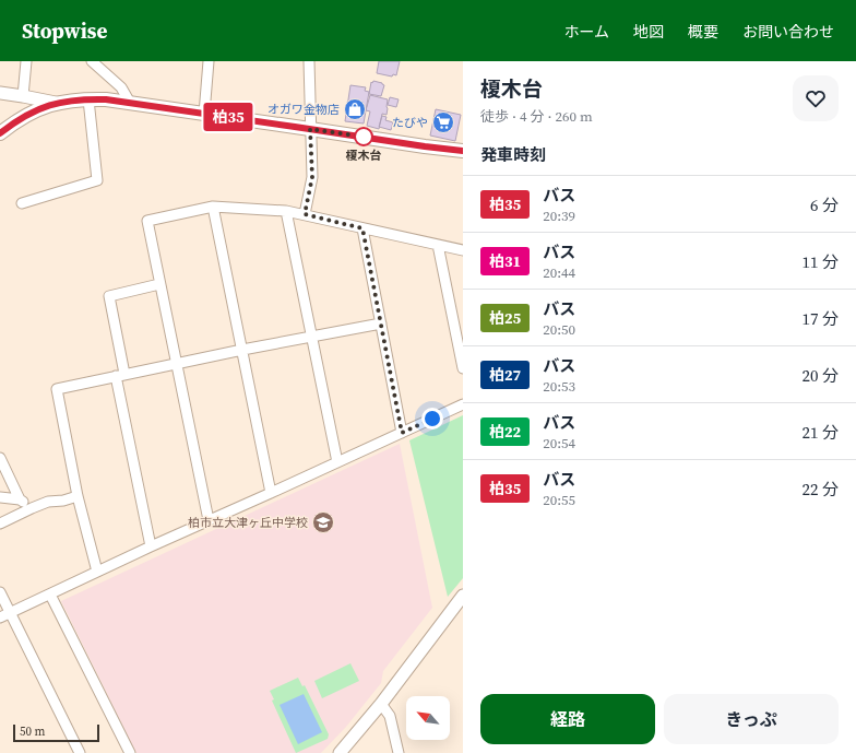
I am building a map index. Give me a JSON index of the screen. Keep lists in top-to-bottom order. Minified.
{"places":{"shop":["オガワ金物店"],"supermarket":["たびや"],"other":["榎木台"],"school or university":["柏市立大津ヶ丘中学校"]},"lines":["bus line 柏35"],"scale_bar":"50 m","north":"top left","page":{"header":"Stopwise","nav":["ホーム","地図","概要","お問い合わせ"],"on_map":"柏35","heading":[["榎木台","徒歩 · 4 分 · 260 m"],"発車時刻"],"list":[{"mark":"柏35","name":"バス","note":"20:39","value":"6 分"},{"mark":"柏31","name":"バス","note":"20:44","value":"11 分"},{"mark":"柏25","name":"バス","note":"20:50","value":"17 分"},{"mark":"柏27","name":"バス","note":"20:53","value":"20 分"},{"mark":"柏22","name":"バス","note":"20:54","value":"21 分"},{"mark":"柏35","name":"バス","note":"20:55","value":"22 分"}],"buttons":["経路","きっぷ"],"scale":"50 m"}}
